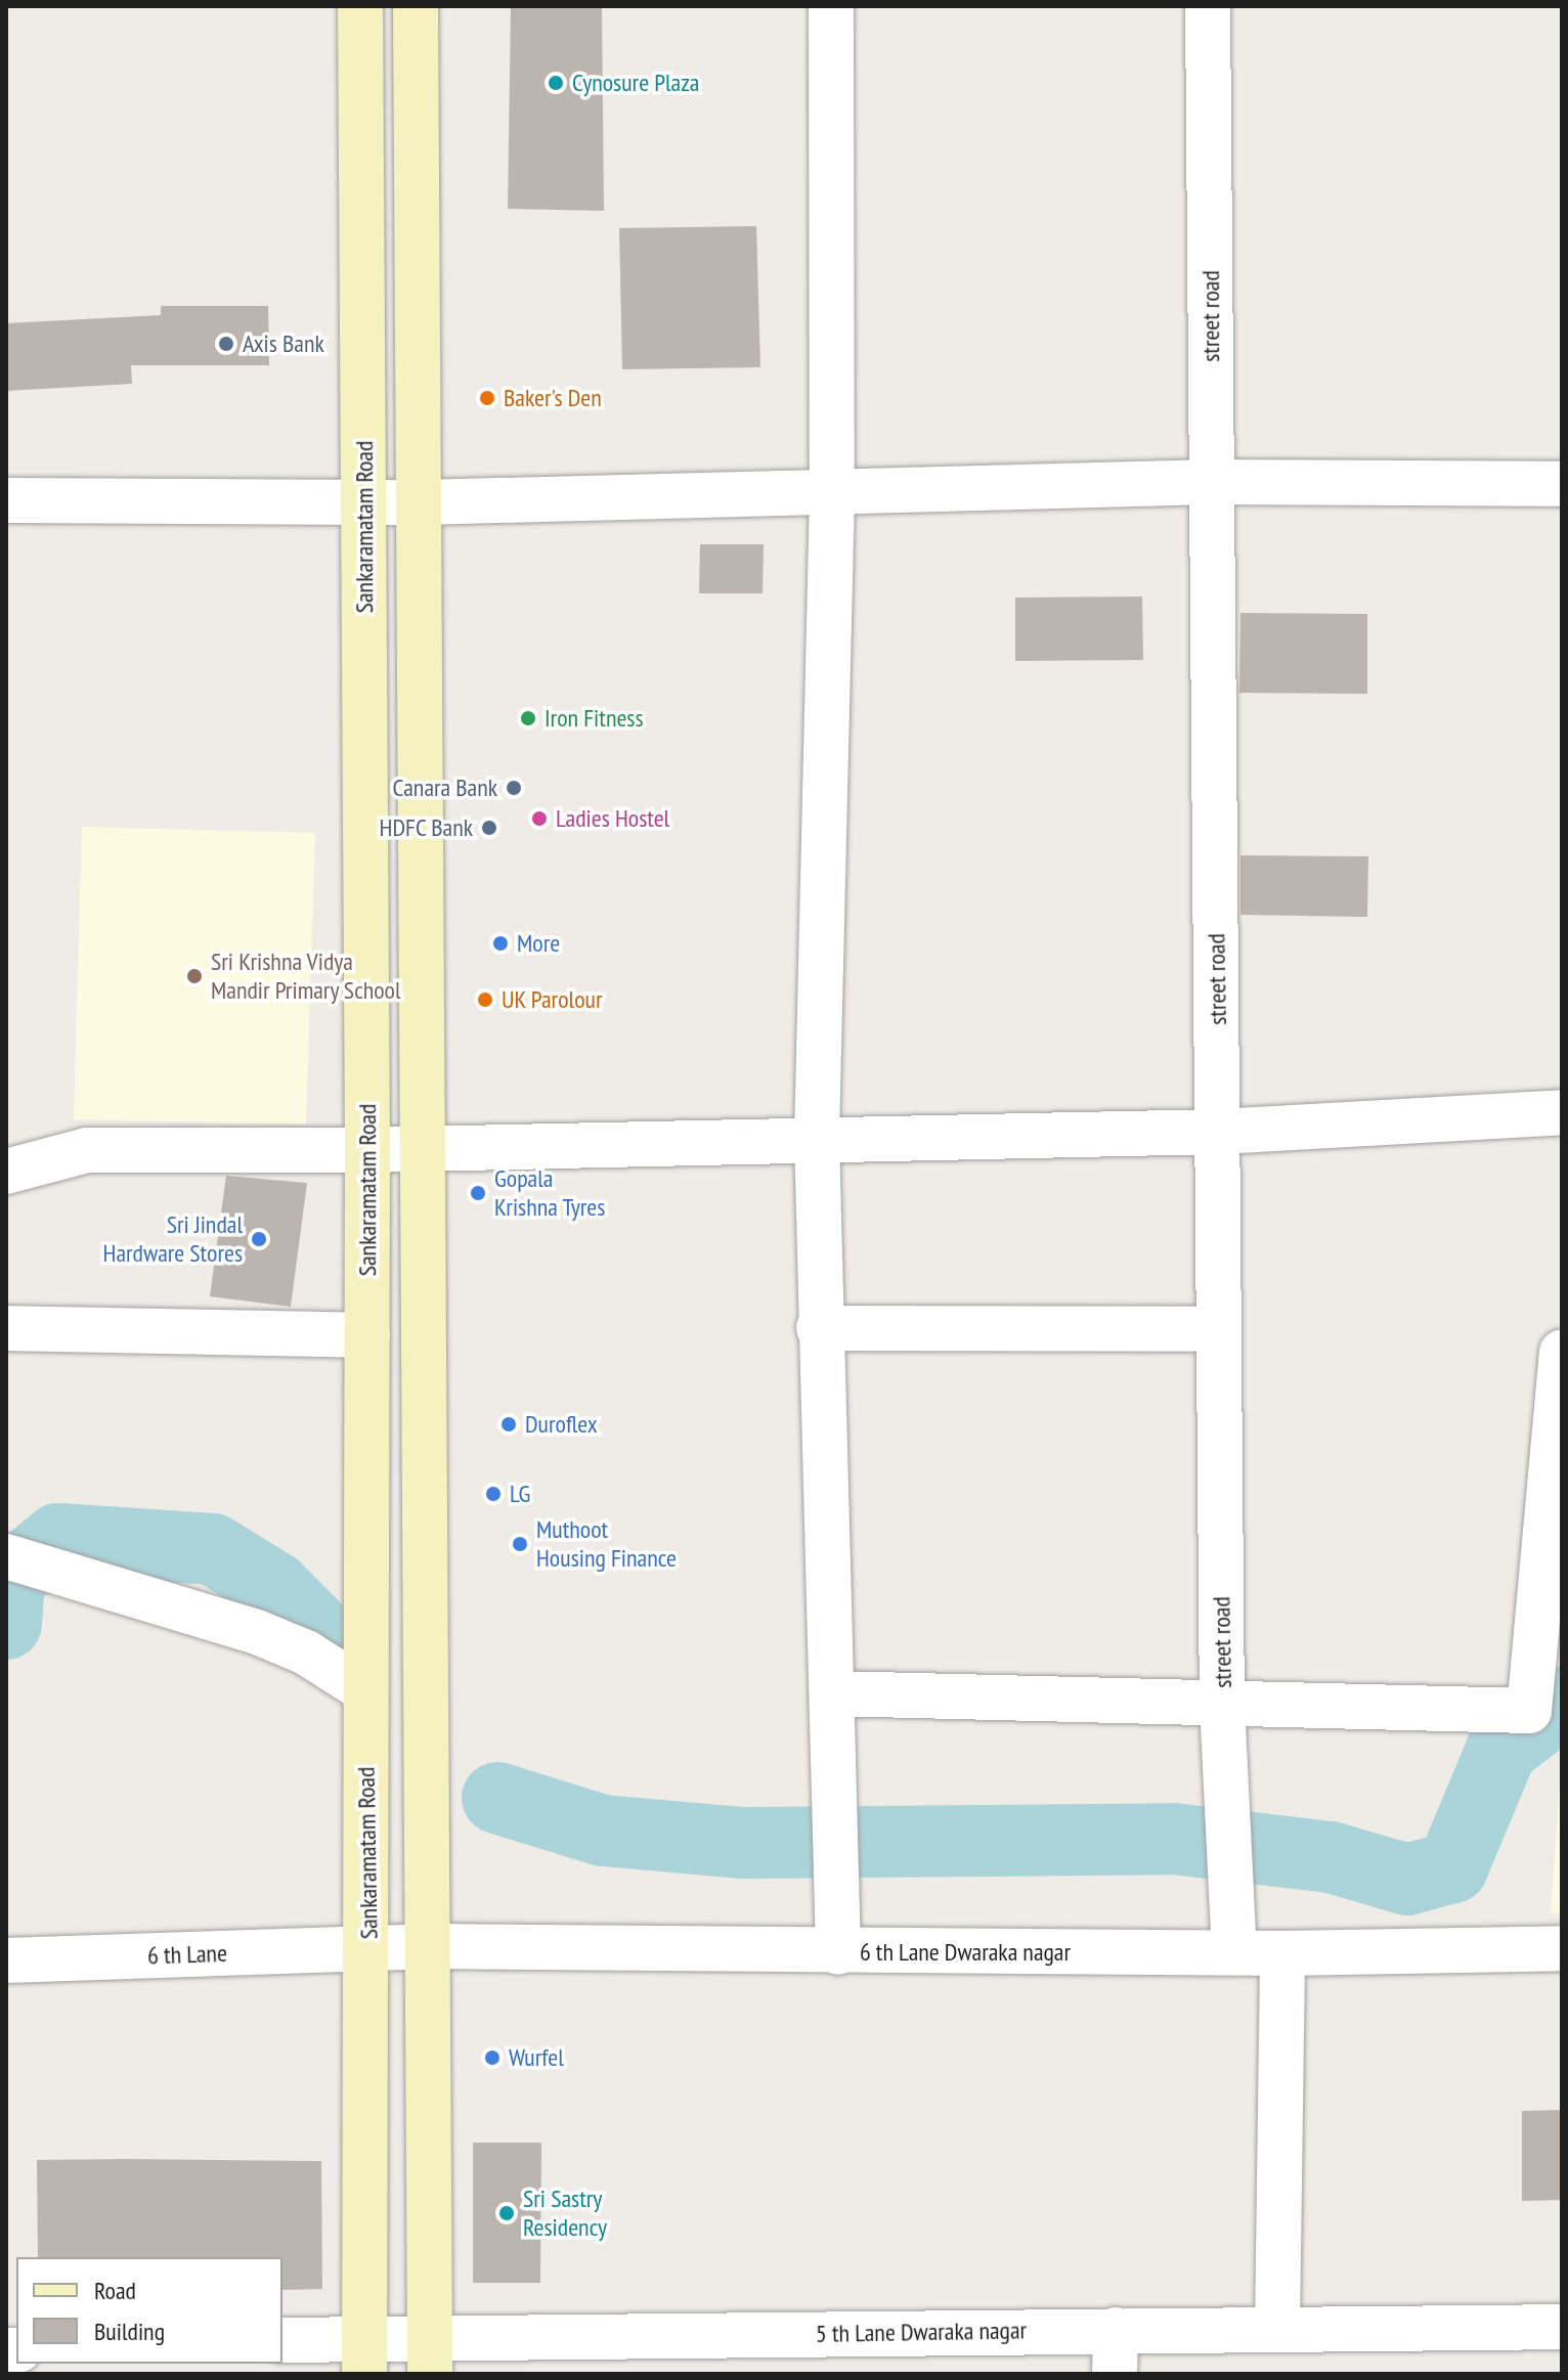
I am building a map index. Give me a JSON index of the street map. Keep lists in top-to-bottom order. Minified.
{"streets":{"main road":["Sankaramatam Road"],"street":["street road","6 th Lane Dwaraka nagar","6 th Lane","5 th Lane Dwaraka nagar"]},"crossings":[["street road","6 th Lane Dwaraka nagar"],["Sankaramatam Road","6 th Lane Dwaraka nagar"],["Sankaramatam Road","6 th Lane"],["Sankaramatam Road","5 th Lane Dwaraka nagar"],["6 th Lane Dwaraka nagar","6 th Lane"]],"places":["Cynosure Plaza","Axis Bank","Baker's Den","Iron Fitness","Canara Bank","Ladies Hostel","HDFC Bank","More","Sri Krishna Vidya Mandir Primary School","UK Parolour","Gopala Krishna Tyres","Sri Jindal Hardware Stores","Duroflex","LG","Muthoot Housing Finance","Wurfel","Sri Sastry Residency"],"legend":["Road","Building"]}
